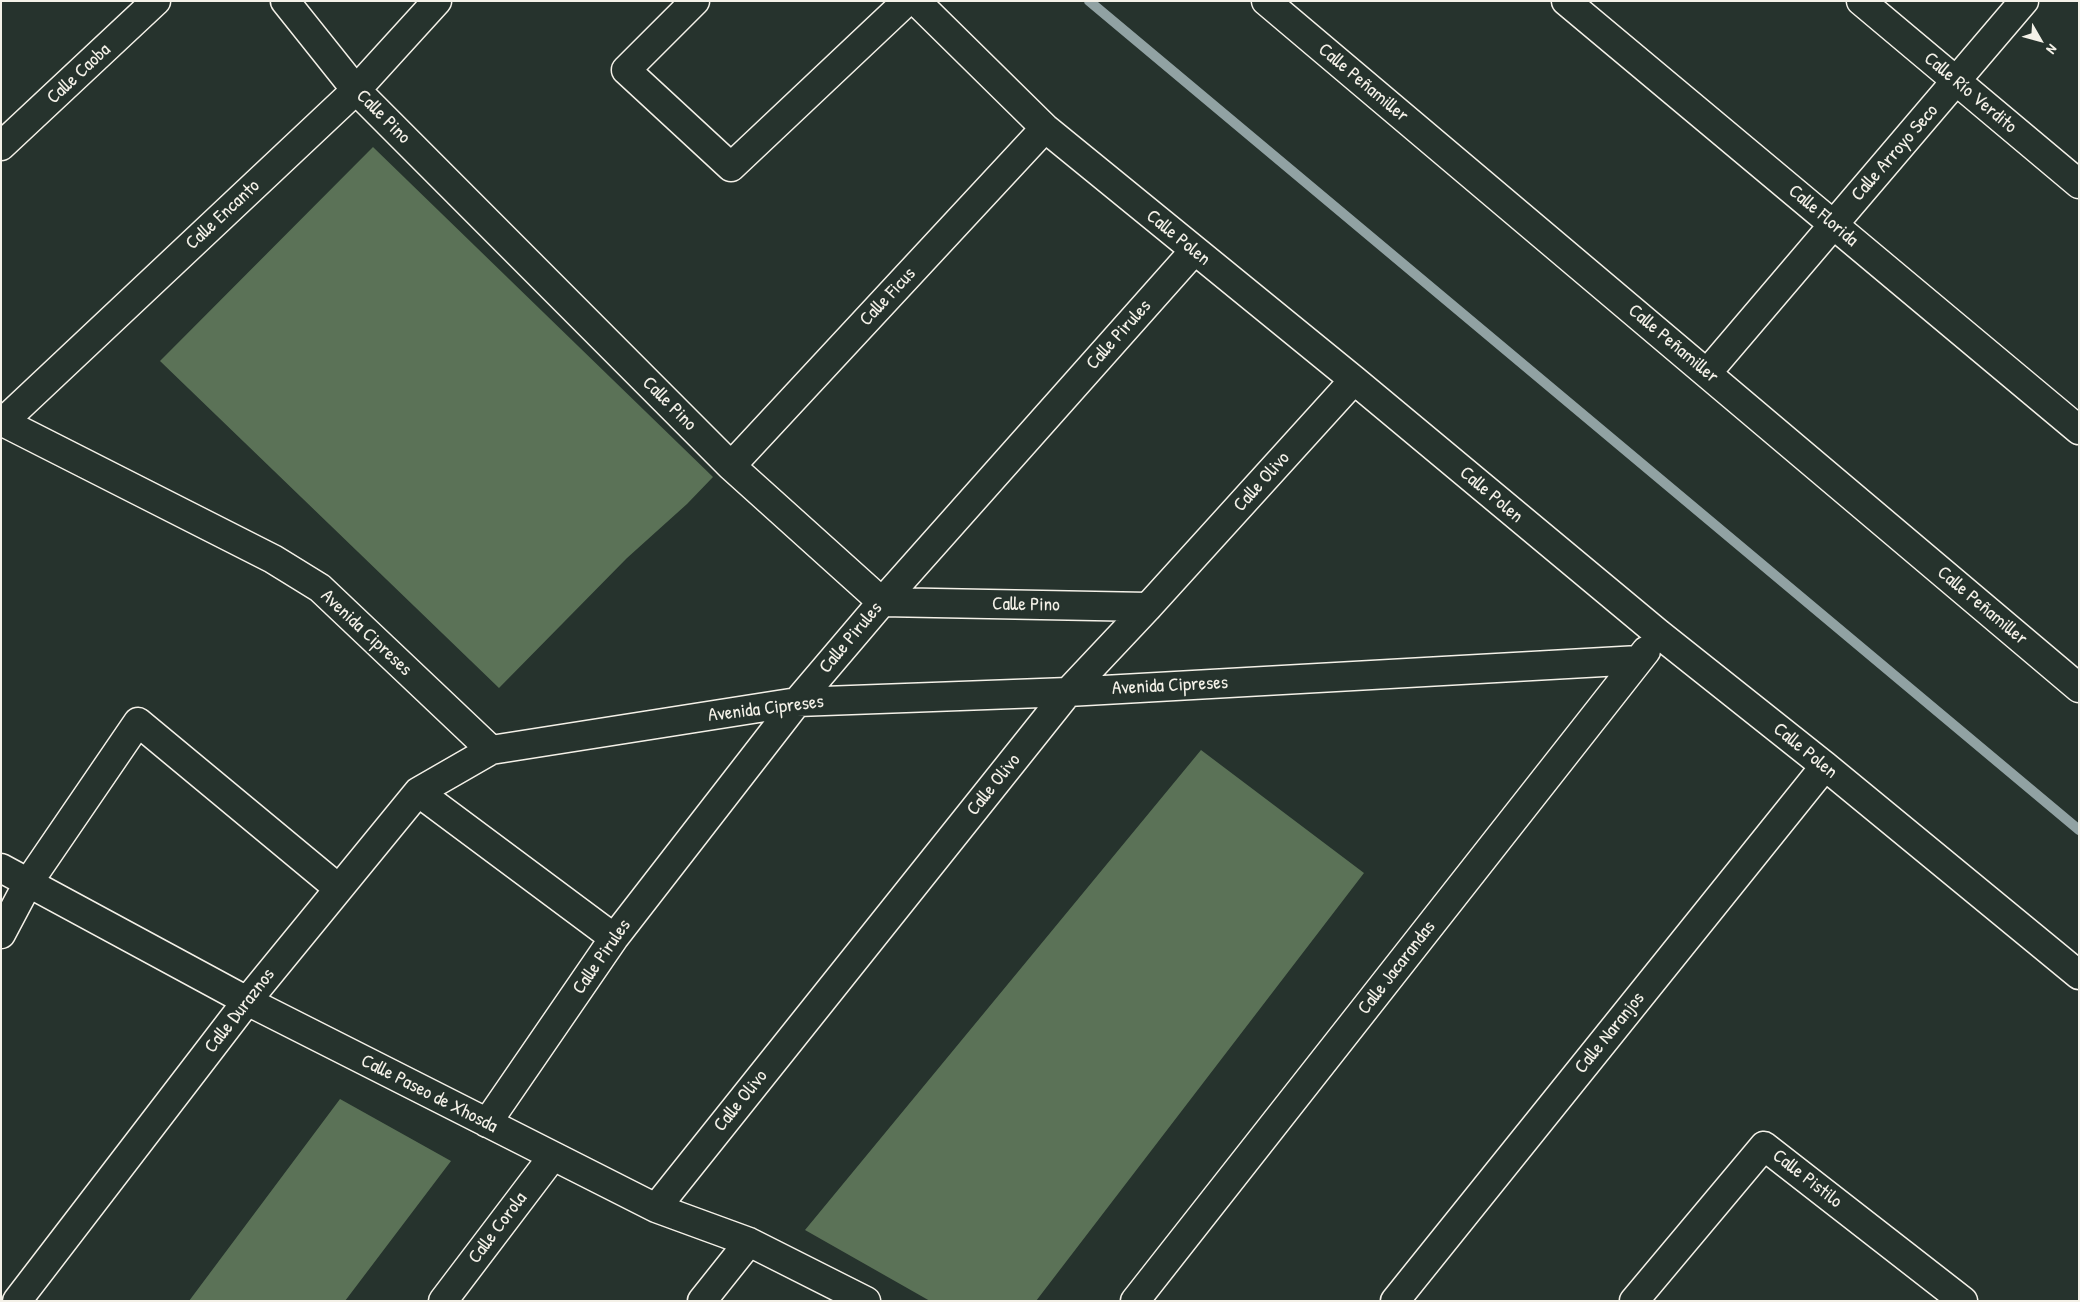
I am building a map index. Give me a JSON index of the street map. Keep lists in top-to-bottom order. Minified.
{"streets":{"street":["Calle Caoba","Calle Peñamiller","Calle Río Verdito","Calle Pino","Calle Arroyo Seco","Calle Encanto","Calle Florida","Calle Polen","Calle Ficus","Calle Pirules","Calle Olivo","Avenida Cipreses","Calle Jacarandas","Calle Duraznos","Calle Naranjos","Calle Paseo de Xhosda","Calle Pistilo","Calle Corola"]},"crossings":[["Calle Peñamiller","Calle Arroyo Seco"],["Calle Río Verdito","Calle Arroyo Seco"],["Calle Pino","Calle Encanto"],["Calle Pino","Calle Ficus"],["Calle Pino","Calle Pirules"],["Calle Pino","Calle Olivo"],["Calle Arroyo Seco","Calle Florida"],["Calle Encanto","Avenida Cipreses"],["Calle Polen","Calle Ficus"],["Calle Polen","Calle Pirules"],["Calle Polen","Calle Olivo"],["Calle Polen","Calle Jacarandas"],["Calle Polen","Calle Naranjos"],["Calle Pirules","Avenida Cipreses"],["Calle Pirules","Calle Paseo de Xhosda"],["Calle Olivo","Avenida Cipreses"],["Calle Olivo","Calle Paseo de Xhosda"],["Avenida Cipreses","Calle Jacarandas"],["Avenida Cipreses","Calle Duraznos"],["Calle Duraznos","Calle Paseo de Xhosda"],["Calle Paseo de Xhosda","Calle Corola"]],"north":"bottom right"}
